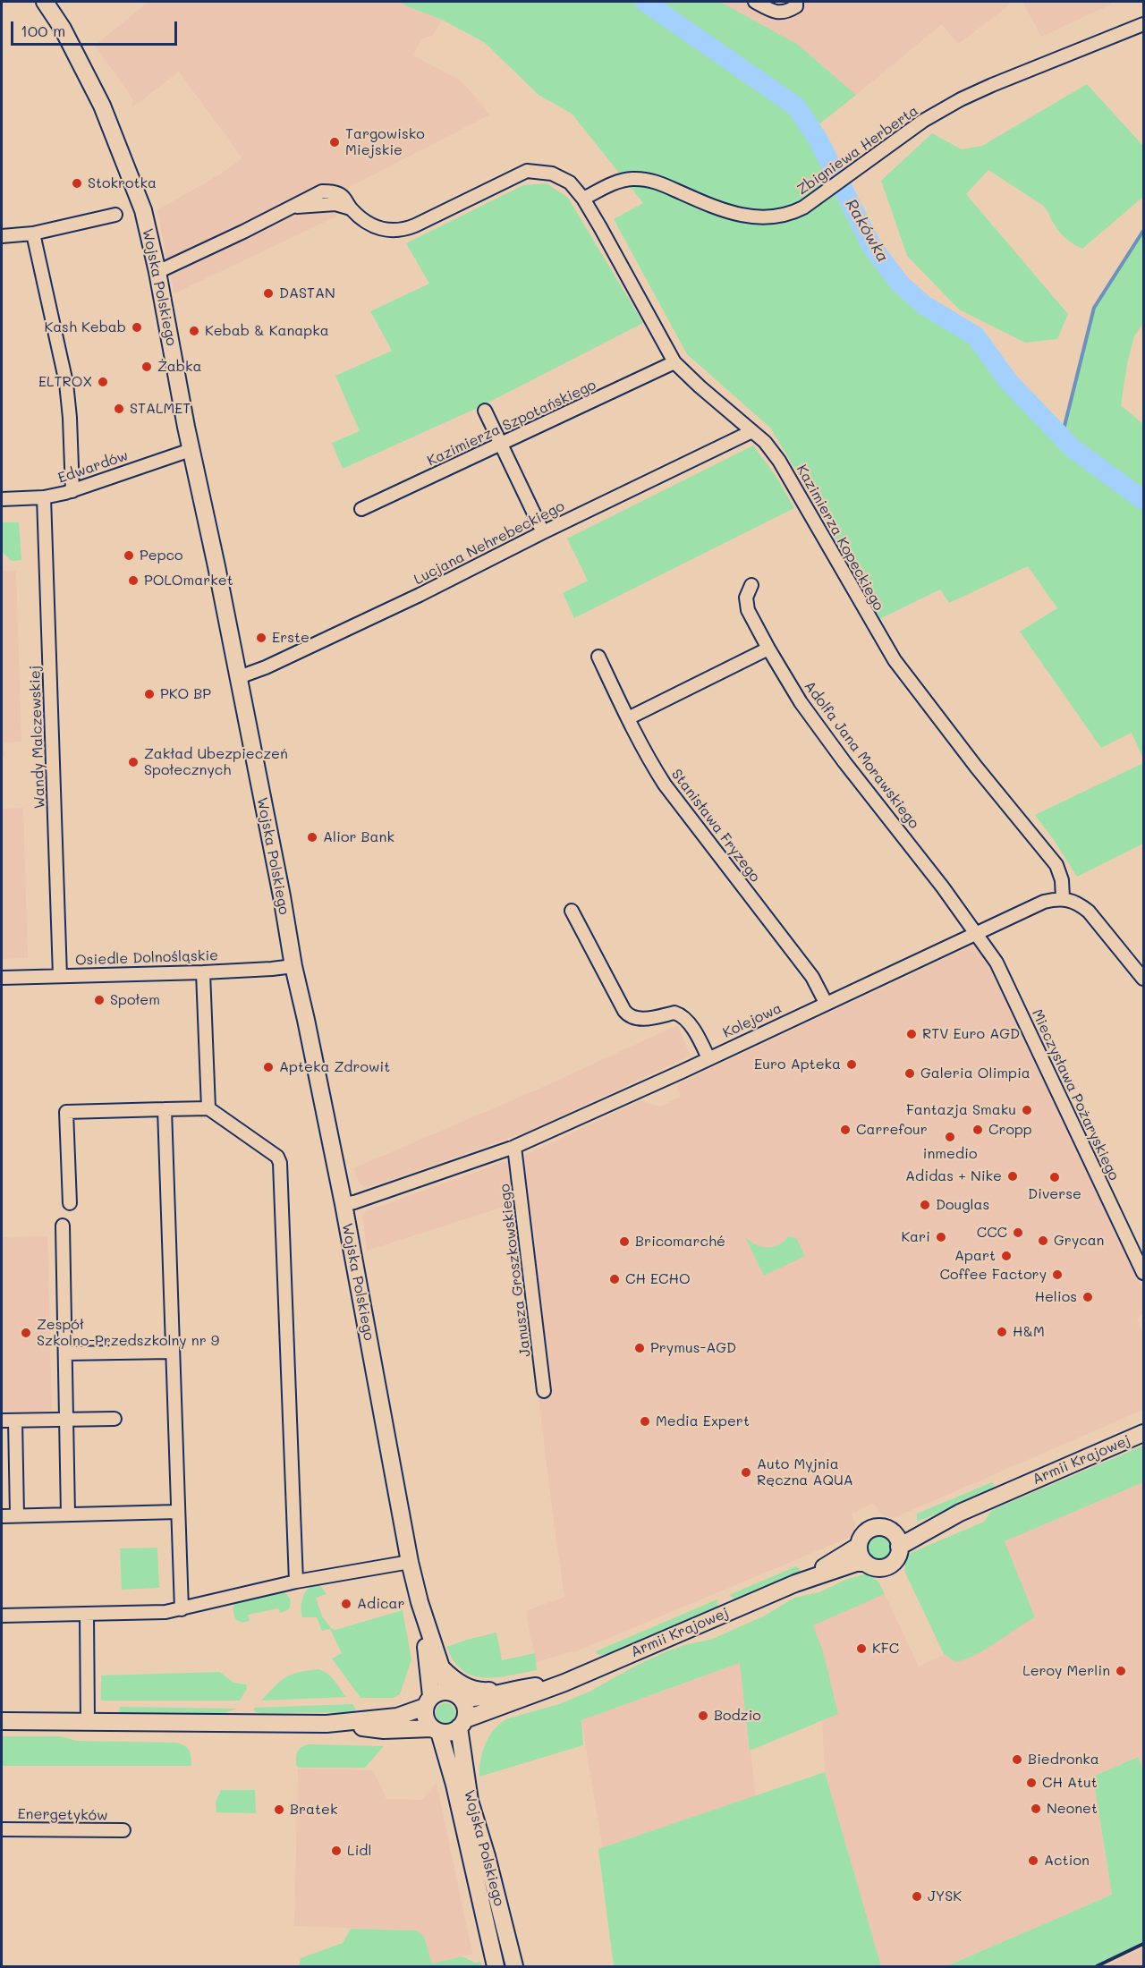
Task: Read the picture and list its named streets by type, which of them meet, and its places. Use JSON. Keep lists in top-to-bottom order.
{
  "streets": {
    "street": [
      "Zbigniewa Herberta",
      "Wojska Polskiego",
      "Kazimierza Szpotańskiego",
      "Edwardów",
      "Kazimierza Kopeckiego",
      "Lucjana Nehrebeckiego",
      "Wandy Malczewskiej",
      "Adolfa Jana Morawskiego",
      "Stanisława Fryzego",
      "Osiedle Dolnośląskie",
      "Kolejowa",
      "Mieczysława Pożaryskiego",
      "Janusza Groszkowskiego",
      "Armii Krajowej",
      "Energetyków"
    ]
  },
  "crossings": [
    ["Zbigniewa Herberta", "Kazimierza Kopeckiego"],
    ["Wojska Polskiego", "Edwardów"],
    ["Wojska Polskiego", "Kazimierza Kopeckiego"],
    ["Wojska Polskiego", "Lucjana Nehrebeckiego"],
    ["Wojska Polskiego", "Osiedle Dolnośląskie"],
    ["Wojska Polskiego", "Kolejowa"],
    ["Wojska Polskiego", "Armii Krajowej"],
    ["Kazimierza Szpotańskiego", "Kazimierza Kopeckiego"],
    ["Edwardów", "Wandy Malczewskiej"],
    ["Kazimierza Kopeckiego", "Lucjana Nehrebeckiego"],
    ["Kazimierza Kopeckiego", "Kolejowa"],
    ["Wandy Malczewskiej", "Osiedle Dolnośląskie"],
    ["Adolfa Jana Morawskiego", "Kolejowa"],
    ["Adolfa Jana Morawskiego", "Mieczysława Pożaryskiego"],
    ["Stanisława Fryzego", "Kolejowa"],
    ["Kolejowa", "Mieczysława Pożaryskiego"],
    ["Kolejowa", "Janusza Groszkowskiego"]
  ],
  "water": ["Rakówka"],
  "places": [
    "Targowisko Miejskie",
    "Stokrotka",
    "DASTAN",
    "Kash Kebab",
    "Kebab & Kanapka",
    "Żabka",
    "ELTROX",
    "STALMET",
    "Pepco",
    "POLOmarket",
    "Erste",
    "PKO BP",
    "Zakład Ubezpieczeń Społecznych",
    "Alior Bank",
    "Społem",
    "RTV Euro AGD",
    "Euro Apteka",
    "Apteka Zdrowit",
    "Galeria Olimpia",
    "Fantazja Smaku",
    "Carrefour",
    "Cropp",
    "inmedio",
    "Adidas + Nike",
    "Diverse",
    "Douglas",
    "CCC",
    "Kari",
    "Grycan",
    "Bricomarché",
    "Apart",
    "Coffee Factory",
    "CH ECHO",
    "Helios",
    "H&M",
    "Zespół Szkolno-Przedszkolny nr 9",
    "Prymus-AGD",
    "Media Expert",
    "Auto Myjnia Ręczna AQUA",
    "Adicar",
    "KFC",
    "Leroy Merlin",
    "Bodzio",
    "Biedronka",
    "CH Atut",
    "Neonet",
    "Bratek",
    "Lidl",
    "Action",
    "JYSK"
  ],
  "scale_bar": "100 m"
}
